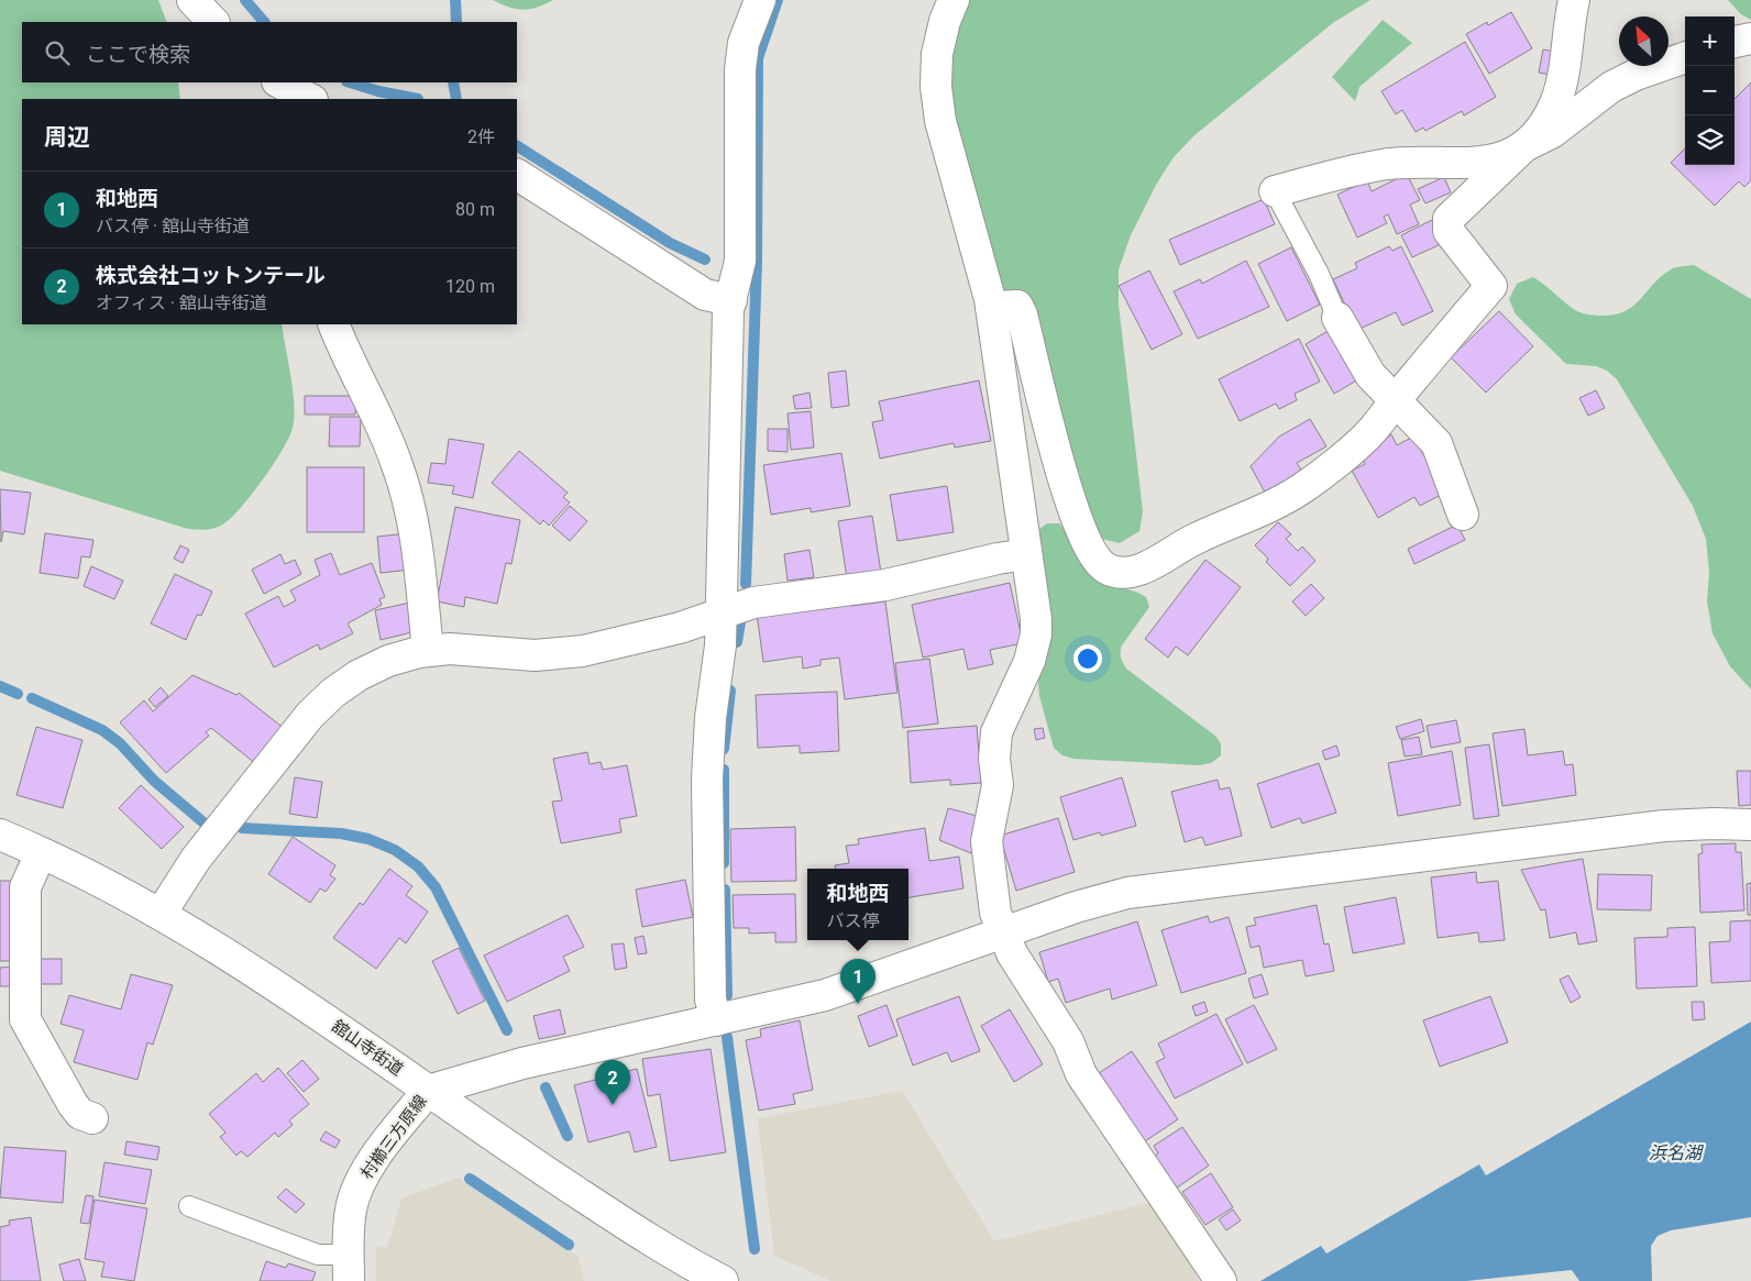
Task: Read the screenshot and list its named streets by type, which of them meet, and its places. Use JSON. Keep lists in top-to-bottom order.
{
  "streets": {
    "street": ["舘山寺街道", "村櫛三方原線"]
  },
  "crossings": [
    ["舘山寺街道", "村櫛三方原線"]
  ],
  "water": ["浜名湖"],
  "north": "top left",
  "page": {
    "map_buttons": ["+", "−"],
    "search": "ここで検索",
    "heading": ["周辺", "2件"],
    "list": [
      {
        "mark": "1",
        "name": "和地西",
        "note": "バス停 · 舘山寺街道",
        "value": "80 m"
      },
      {
        "mark": "2",
        "name": "株式会社コットンテール",
        "note": "オフィス · 舘山寺街道",
        "value": "120 m"
      }
    ],
    "popup": ["和地西", "バス停"],
    "pins": ["1", "2"]
  }
}
